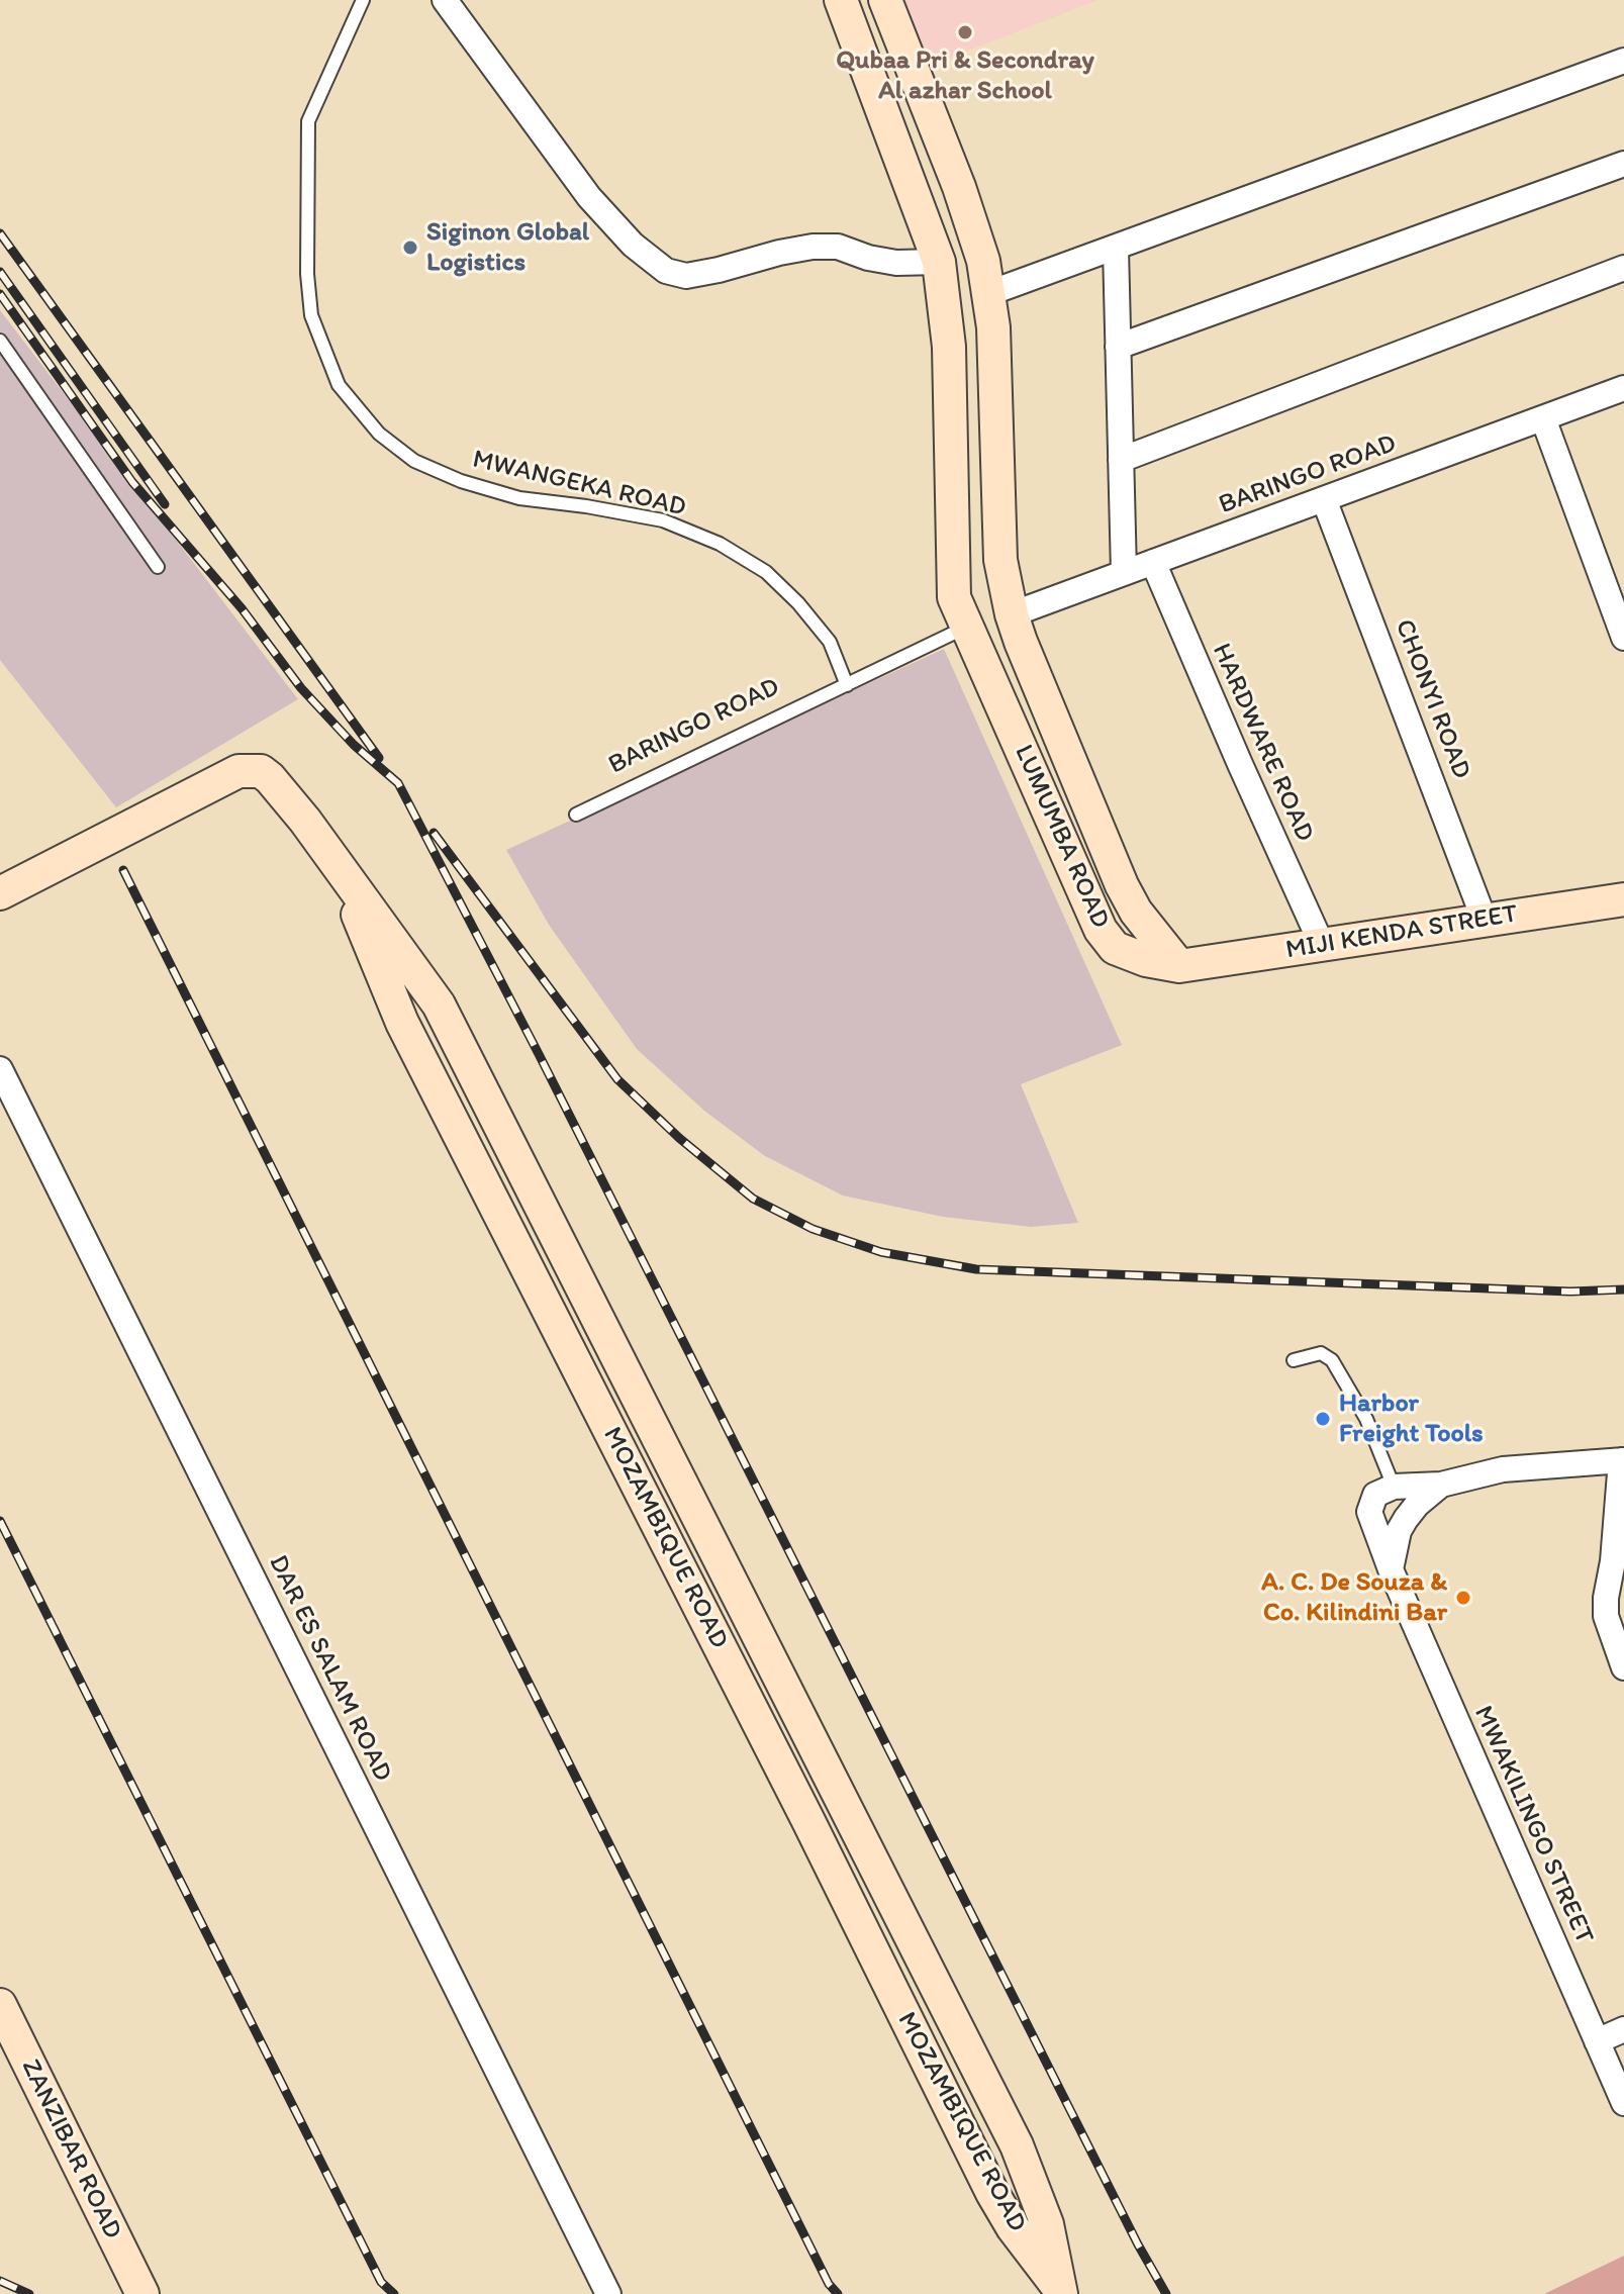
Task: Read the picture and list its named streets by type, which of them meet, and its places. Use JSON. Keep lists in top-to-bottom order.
{
  "streets": {
    "main road": [
      "LUMUMBA ROAD",
      "MIJI KENDA STREET",
      "MOZAMBIQUE ROAD",
      "ZANZIBAR ROAD"
    ],
    "street": [
      "BARINGO ROAD",
      "CHONYI ROAD",
      "HARDWARE ROAD",
      "DAR ES SALAM ROAD",
      "MWAKILINGO STREET"
    ],
    "lane": ["MWANGEKA ROAD"]
  },
  "crossings": [
    ["BARINGO ROAD", "MWANGEKA ROAD"],
    ["BARINGO ROAD", "CHONYI ROAD"],
    ["BARINGO ROAD", "HARDWARE ROAD"],
    ["BARINGO ROAD", "LUMUMBA ROAD"],
    ["CHONYI ROAD", "MIJI KENDA STREET"],
    ["HARDWARE ROAD", "MIJI KENDA STREET"],
    ["LUMUMBA ROAD", "MIJI KENDA STREET"]
  ],
  "places": [
    "Qubaa Pri & Secondray Al azhar School",
    "Siginon Global Logistics",
    "Harbor Freight Tools",
    "A. C. De Souza & Co. Kilindini Bar"
  ]
}
